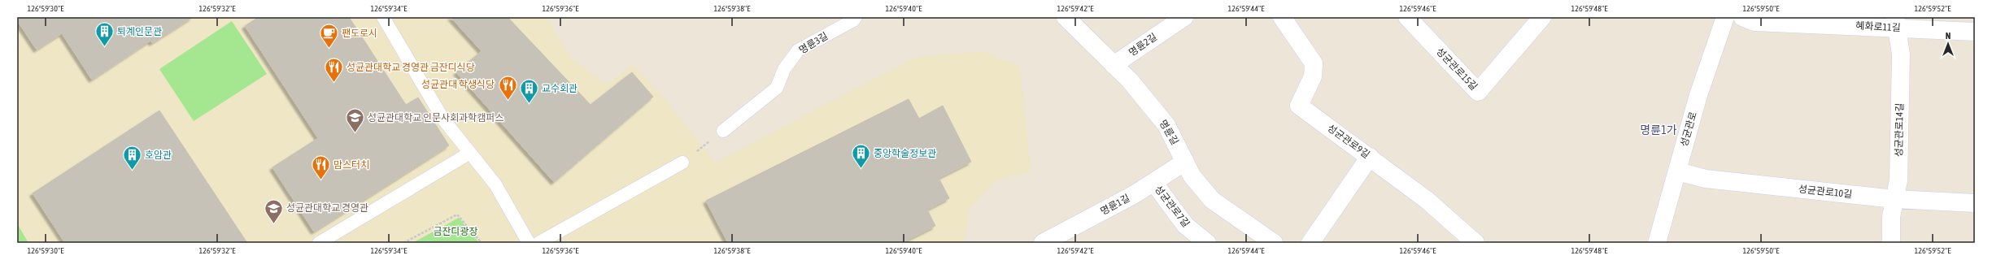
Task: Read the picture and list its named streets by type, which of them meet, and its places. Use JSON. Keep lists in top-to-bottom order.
{
  "streets": {
    "street": [
      "혜화로11길",
      "명륜2길",
      "성균관로15길",
      "성균관로",
      "성균관로14길",
      "명륜길",
      "성균관로9길",
      "성균관로10길",
      "명륜1길",
      "성균관로7길"
    ],
    "lane": ["명륜3길"]
  },
  "crossings": [
    ["혜화로11길", "성균관로14길"],
    ["명륜2길", "명륜길"],
    ["성균관로", "성균관로10길"],
    ["성균관로14길", "성균관로10길"],
    ["명륜길", "명륜1길"],
    ["명륜1길", "성균관로7길"]
  ],
  "districts": ["명륜1가"],
  "parks": ["금잔디광장"],
  "places": {
    "building": [
      "퇴계인문관",
      "교수회관",
      "중앙학술정보관",
      "호암관"
    ],
    "cafe": ["팬도로시"],
    "restaurant": ["성균관대학교 경영관 금잔디식당", "성균관대 학생식당", "맘스터치"],
    "school or university": ["성균관대학교 인문사회과학캠퍼스", "성균관대학교 경영관"]
  },
  "north": "top",
  "coordinates": [
    "126°59'30\"E",
    "126°59'32\"E",
    "126°59'34\"E",
    "126°59'36\"E",
    "126°59'38\"E",
    "126°59'40\"E",
    "126°59'42\"E",
    "126°59'44\"E",
    "126°59'46\"E",
    "126°59'48\"E",
    "126°59'50\"E",
    "126°59'52\"E"
  ]
}
